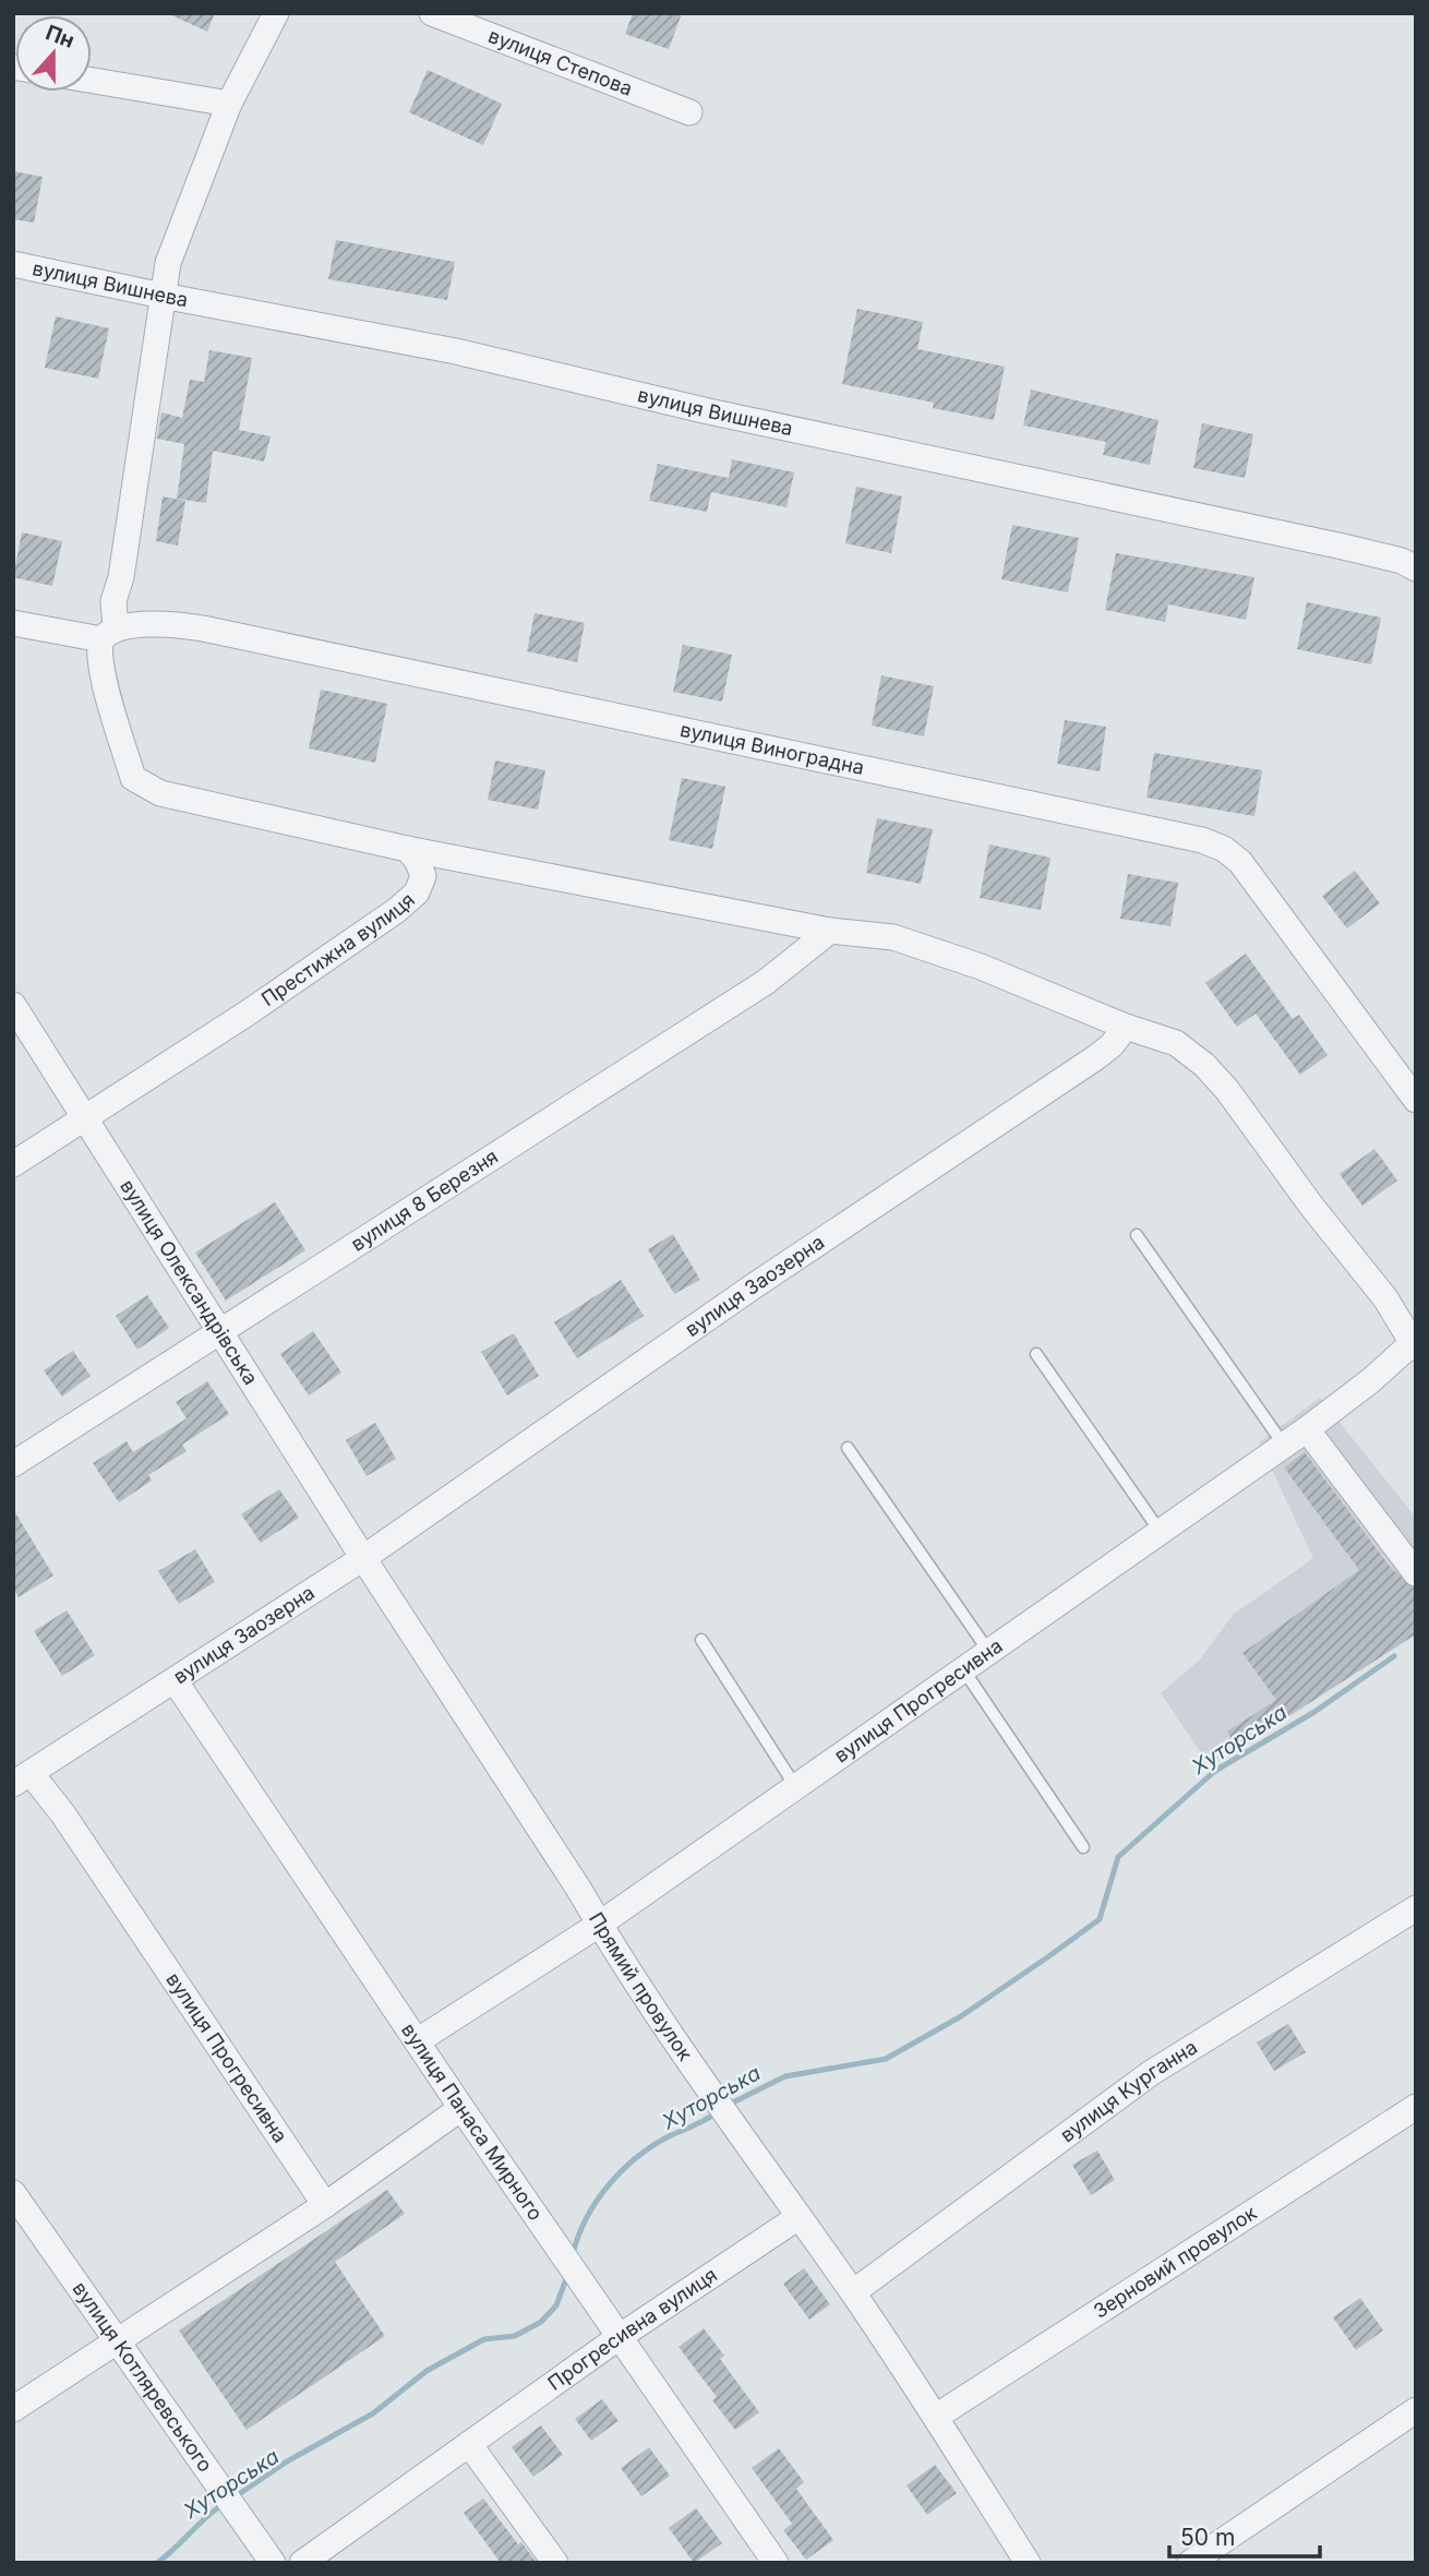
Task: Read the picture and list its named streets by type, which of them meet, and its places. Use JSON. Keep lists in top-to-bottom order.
{
  "streets": {
    "street": [
      "вулиця Степова",
      "вулиця Вишнева",
      "вулиця Виноградна",
      "Престижна вулиця",
      "вулиця 8 Березня",
      "вулиця Олександрівська",
      "вулиця Заозерна",
      "вулиця Прогресивна",
      "Прямий провулок",
      "вулиця Курганна",
      "вулиця Панаса Мирного",
      "Зерновий провулок",
      "Прогресивна вулиця",
      "вулиця Котляревського"
    ]
  },
  "crossings": [
    ["Престижна вулиця", "вулиця Олександрівська"],
    ["вулиця 8 Березня", "вулиця Олександрівська"],
    ["вулиця Олександрівська", "вулиця Заозерна"],
    ["вулиця Олександрівська", "Прямий провулок"],
    ["вулиця Заозерна", "вулиця Прогресивна"],
    ["вулиця Заозерна", "Прямий провулок"],
    ["вулиця Заозерна", "вулиця Панаса Мирного"],
    ["вулиця Прогресивна", "Прямий провулок"],
    ["вулиця Прогресивна", "вулиця Панаса Мирного"],
    ["Прямий провулок", "вулиця Курганна"],
    ["Прямий провулок", "Зерновий провулок"],
    ["Прямий провулок", "Прогресивна вулиця"],
    ["вулиця Панаса Мирного", "Прогресивна вулиця"]
  ],
  "water": ["Хуторська"],
  "scale_bar": "50 m",
  "north": "top"
}
